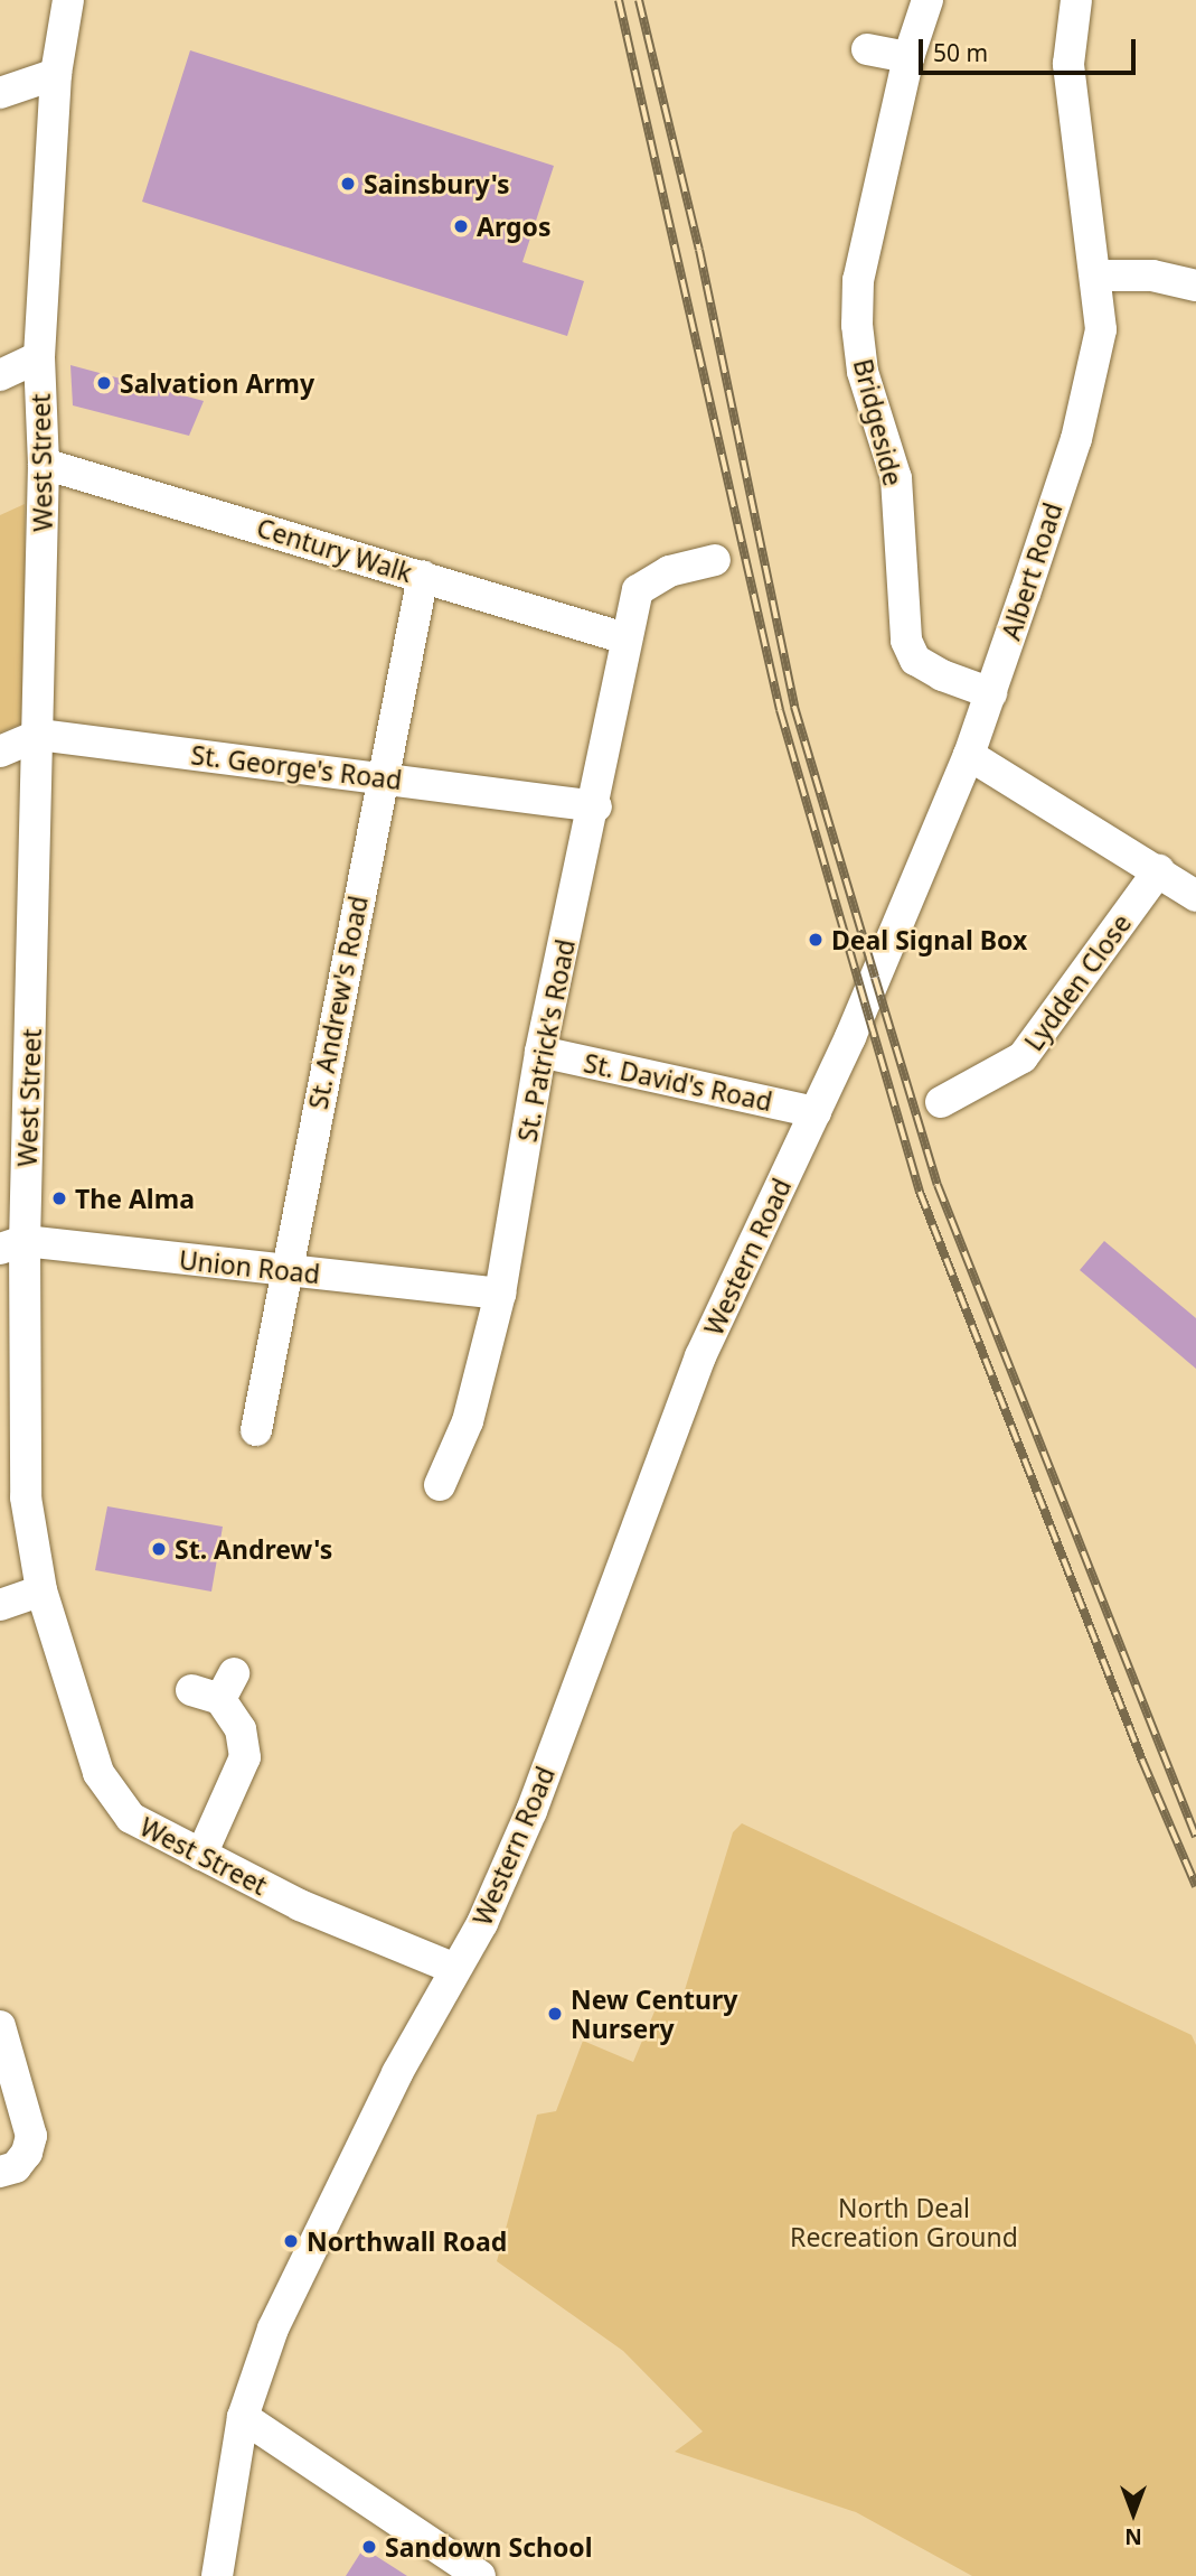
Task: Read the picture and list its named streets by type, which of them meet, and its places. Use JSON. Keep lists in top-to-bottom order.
{
  "streets": {
    "street": [
      "Bridgeside",
      "West Street",
      "Century Walk",
      "Albert Road",
      "St. George's Road",
      "Lydden Close",
      "St. Andrew's Road",
      "St. Patrick's Road",
      "St. David's Road",
      "Western Road",
      "Union Road"
    ]
  },
  "crossings": [
    ["Bridgeside", "Albert Road"],
    ["West Street", "Century Walk"],
    ["West Street", "St. George's Road"],
    ["West Street", "Western Road"],
    ["West Street", "Union Road"],
    ["Century Walk", "St. Andrew's Road"],
    ["Century Walk", "St. Patrick's Road"],
    ["Albert Road", "St. David's Road"],
    ["Albert Road", "Western Road"],
    ["St. George's Road", "St. Andrew's Road"],
    ["St. George's Road", "St. Patrick's Road"],
    ["St. Andrew's Road", "Union Road"],
    ["St. Patrick's Road", "St. David's Road"],
    ["St. Patrick's Road", "Union Road"],
    ["St. David's Road", "Western Road"]
  ],
  "parks": ["North Deal Recreation Ground"],
  "places": [
    "Sainsbury's",
    "Argos",
    "Salvation Army",
    "Deal Signal Box",
    "The Alma",
    "St. Andrew's",
    "New Century Nursery",
    "Northwall Road",
    "Sandown School"
  ],
  "scale_bar": "50 m",
  "north": "bottom"
}
